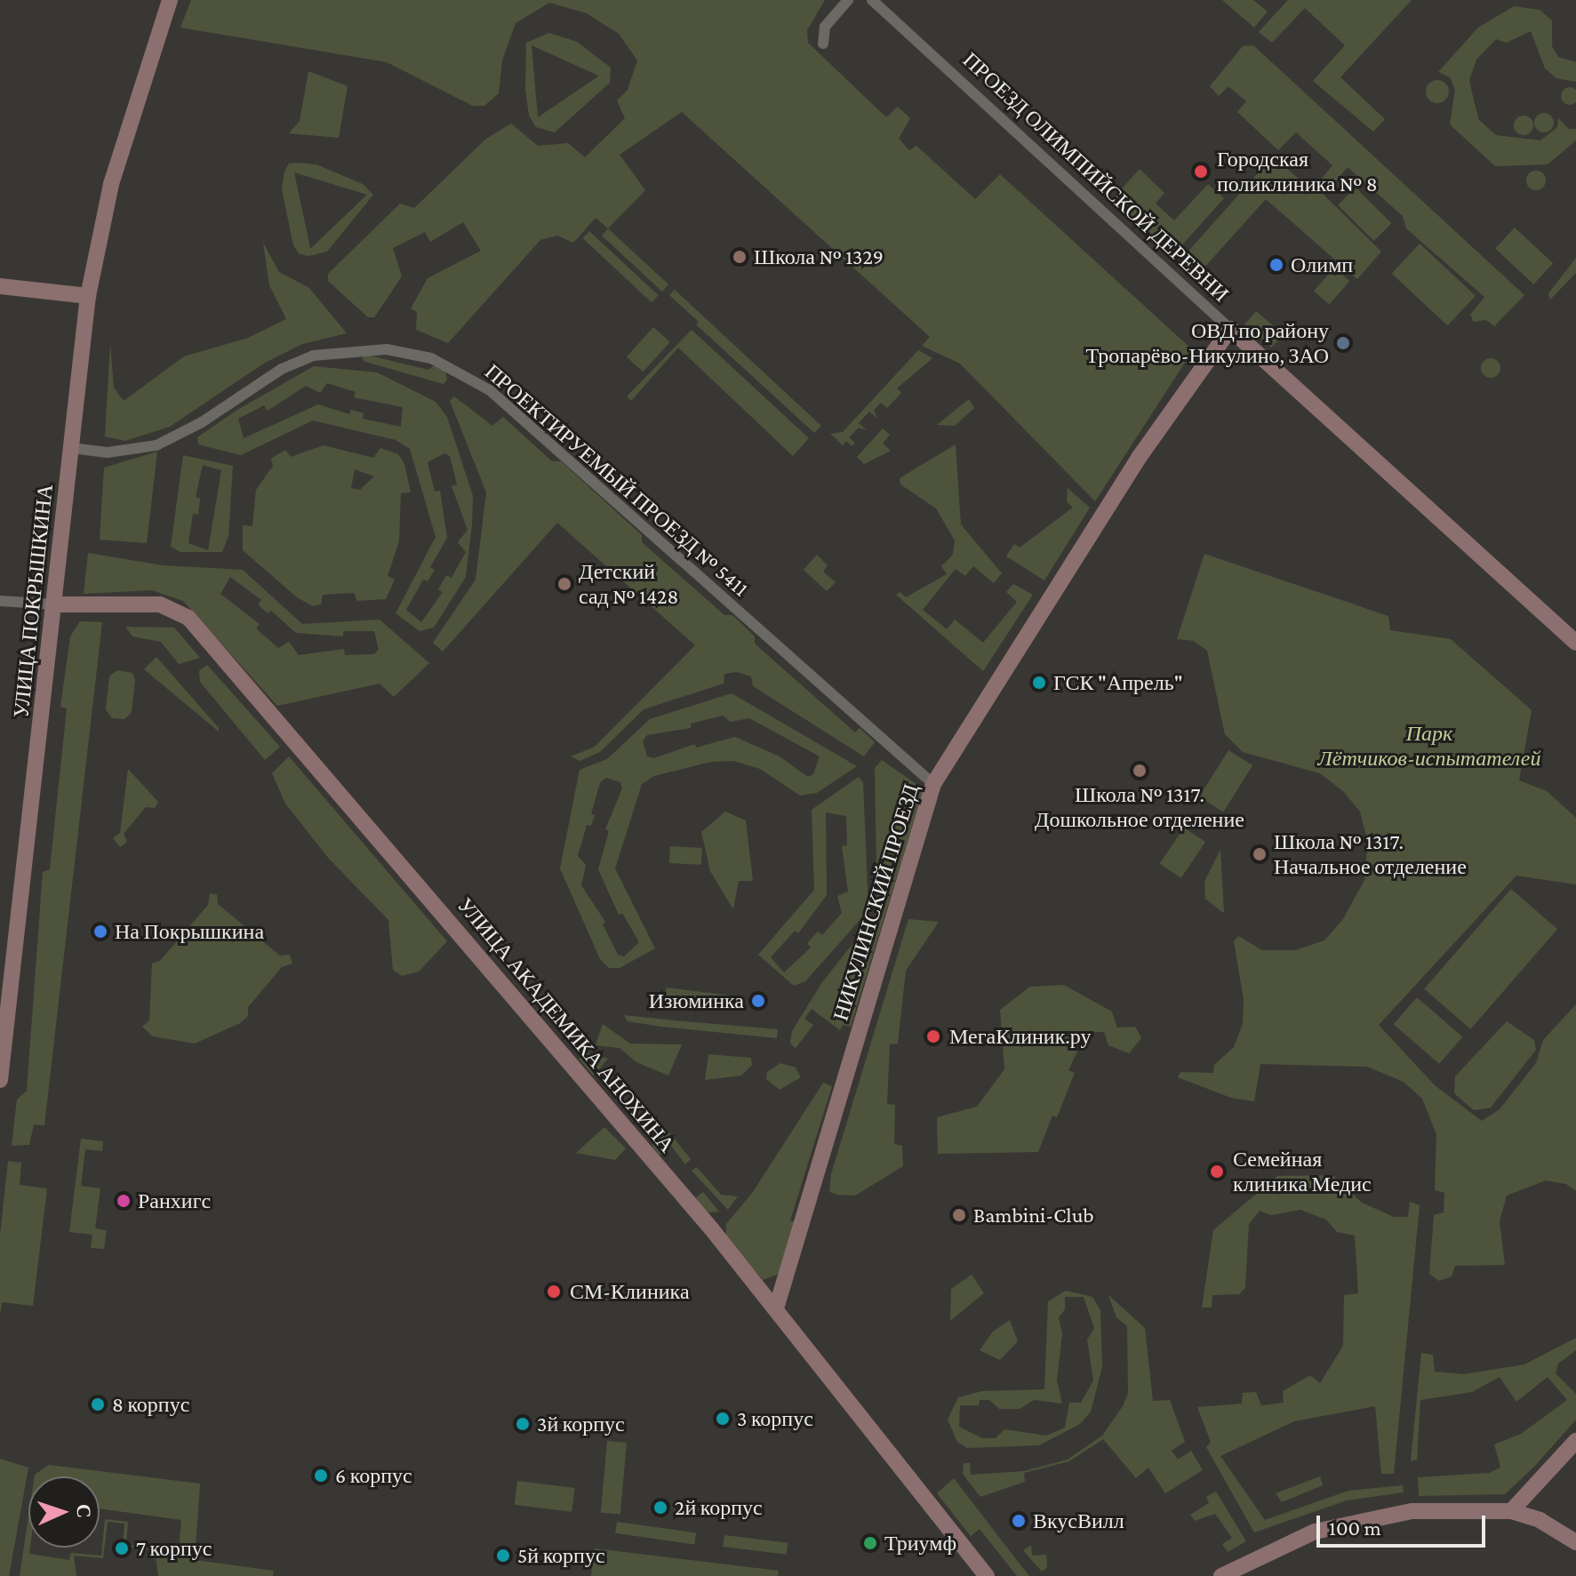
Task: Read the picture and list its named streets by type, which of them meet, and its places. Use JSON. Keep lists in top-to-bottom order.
{
  "streets": {
    "street": [
      "ПРОЕЗД ОЛИМПИЙСКОЙ ДЕРЕВНИ",
      "ПРОЕКТИРУЕМЫЙ ПРОЕЗД № 5411",
      "УЛИЦА ПОКРЫШКИНА",
      "НИКУЛИНСКИЙ ПРОЕЗД",
      "УЛИЦА АКАДЕМИКА АНОХИНА"
    ]
  },
  "crossings": [
    ["ПРОЕЗД ОЛИМПИЙСКОЙ ДЕРЕВНИ", "НИКУЛИНСКИЙ ПРОЕЗД"],
    ["ПРОЕКТИРУЕМЫЙ ПРОЕЗД № 5411", "УЛИЦА ПОКРЫШКИНА"],
    ["ПРОЕКТИРУЕМЫЙ ПРОЕЗД № 5411", "НИКУЛИНСКИЙ ПРОЕЗД"],
    ["УЛИЦА ПОКРЫШКИНА", "УЛИЦА АКАДЕМИКА АНОХИНА"],
    ["НИКУЛИНСКИЙ ПРОЕЗД", "УЛИЦА АКАДЕМИКА АНОХИНА"]
  ],
  "parks": ["Парк Лётчиков-испытателей"],
  "places": [
    "Городская поликлиника № 8",
    "Школа № 1329",
    "Олимп",
    "ОВД по району Тропарёво-Никулино, ЗАО",
    "Детский сад № 1428",
    "ГСК \"Апрель\"",
    "Школа № 1317. Дошкольное отделение",
    "Школа № 1317. Начальное отделение",
    "На Покрышкина",
    "Изюминка",
    "МегаКлиник.ру",
    "Семейная клиника Медис",
    "Ранхигс",
    "Bambini-Club",
    "СМ-Клиника",
    "8 корпус",
    "3 корпус",
    "3й корпус",
    "6 корпус",
    "2й корпус",
    "ВкусВилл",
    "Триумф",
    "7 корпус",
    "5й корпус"
  ],
  "scale_bar": "100 m",
  "north": "right"
}
